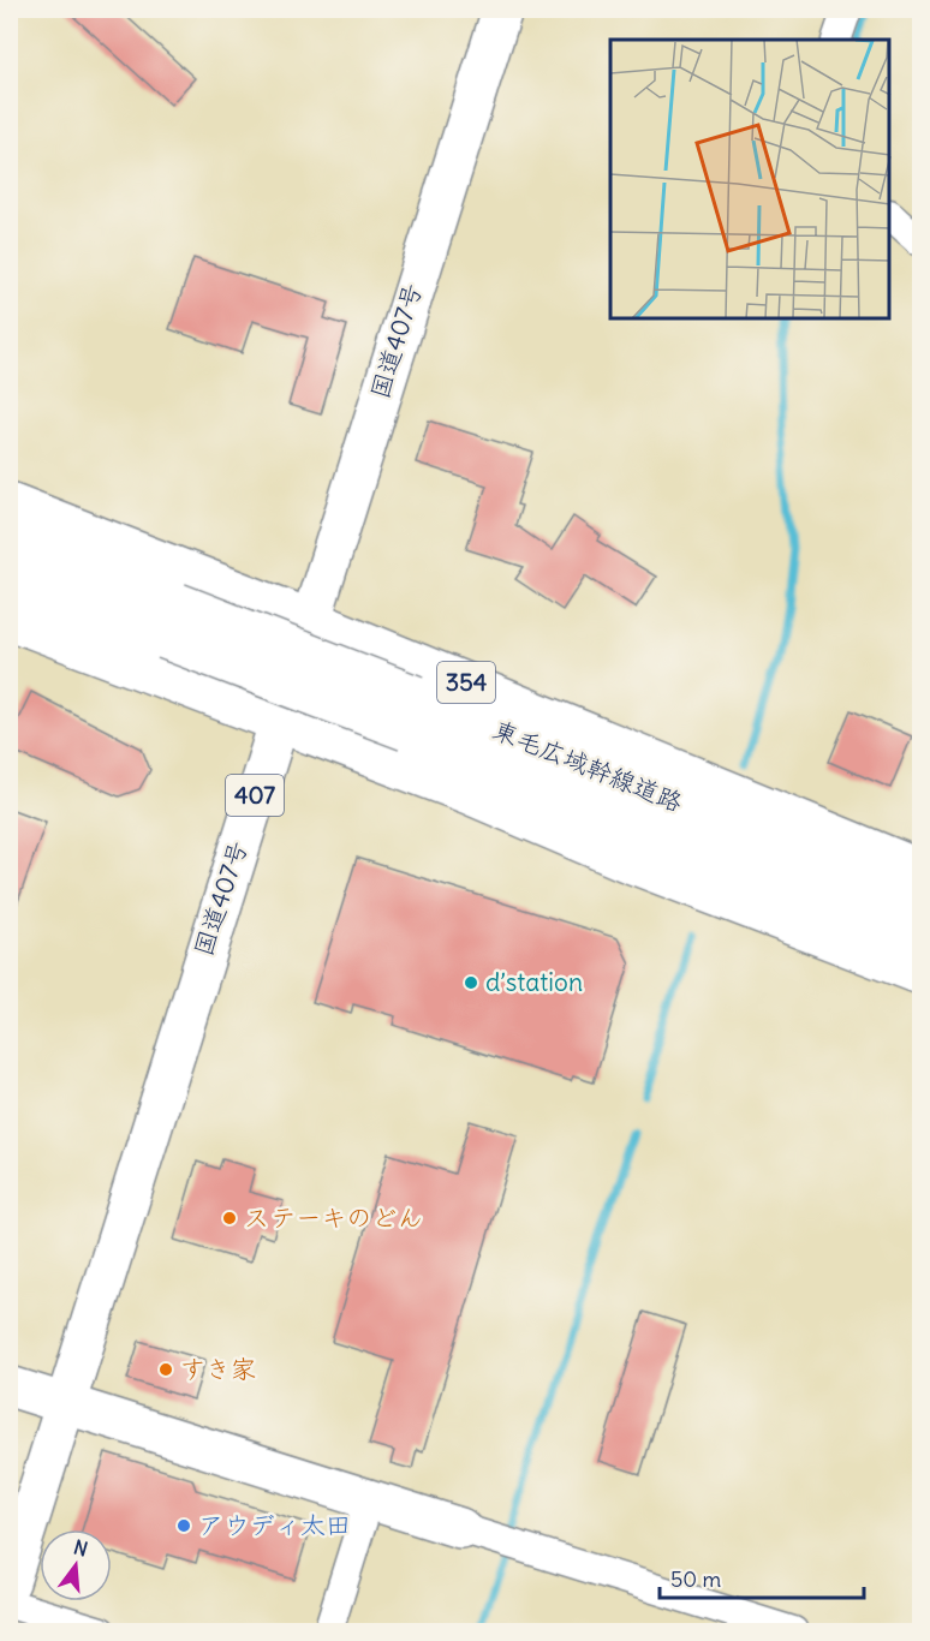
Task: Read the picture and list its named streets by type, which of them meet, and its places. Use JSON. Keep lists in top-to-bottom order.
{
  "streets": {
    "main road": [
      "国道407号",
      "354",
      "東毛広域幹線道路",
      "407"
    ]
  },
  "crossings": [
    ["国道407号", "354"]
  ],
  "places": [
    "d’station",
    "ステーキのどん",
    "すき家",
    "アウディ太田"
  ],
  "scale_bar": "50 m",
  "north": "top"
}
